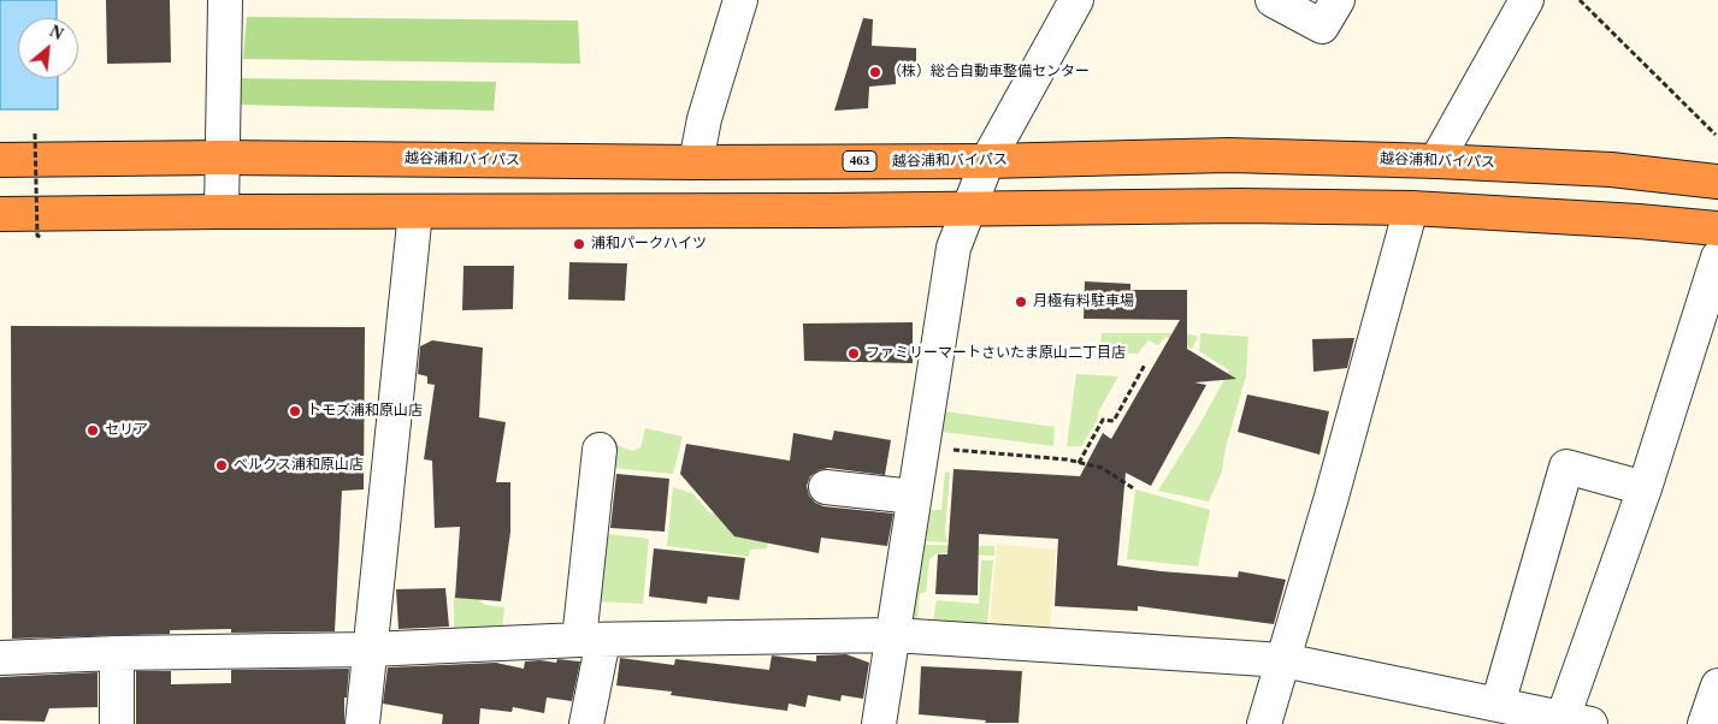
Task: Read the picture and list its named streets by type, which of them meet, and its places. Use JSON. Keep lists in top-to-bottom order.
{
  "streets": {
    "highway": ["越谷浦和バイパス", "463"]
  },
  "places": [
    "（株）総合自動車整備センター",
    "浦和パークハイツ",
    "月極有料駐車場",
    "ファミリーマートさいたま原山二丁目店",
    "トモズ浦和原山店",
    "セリア",
    "ベルクス浦和原山店"
  ],
  "north": "top right"
}
